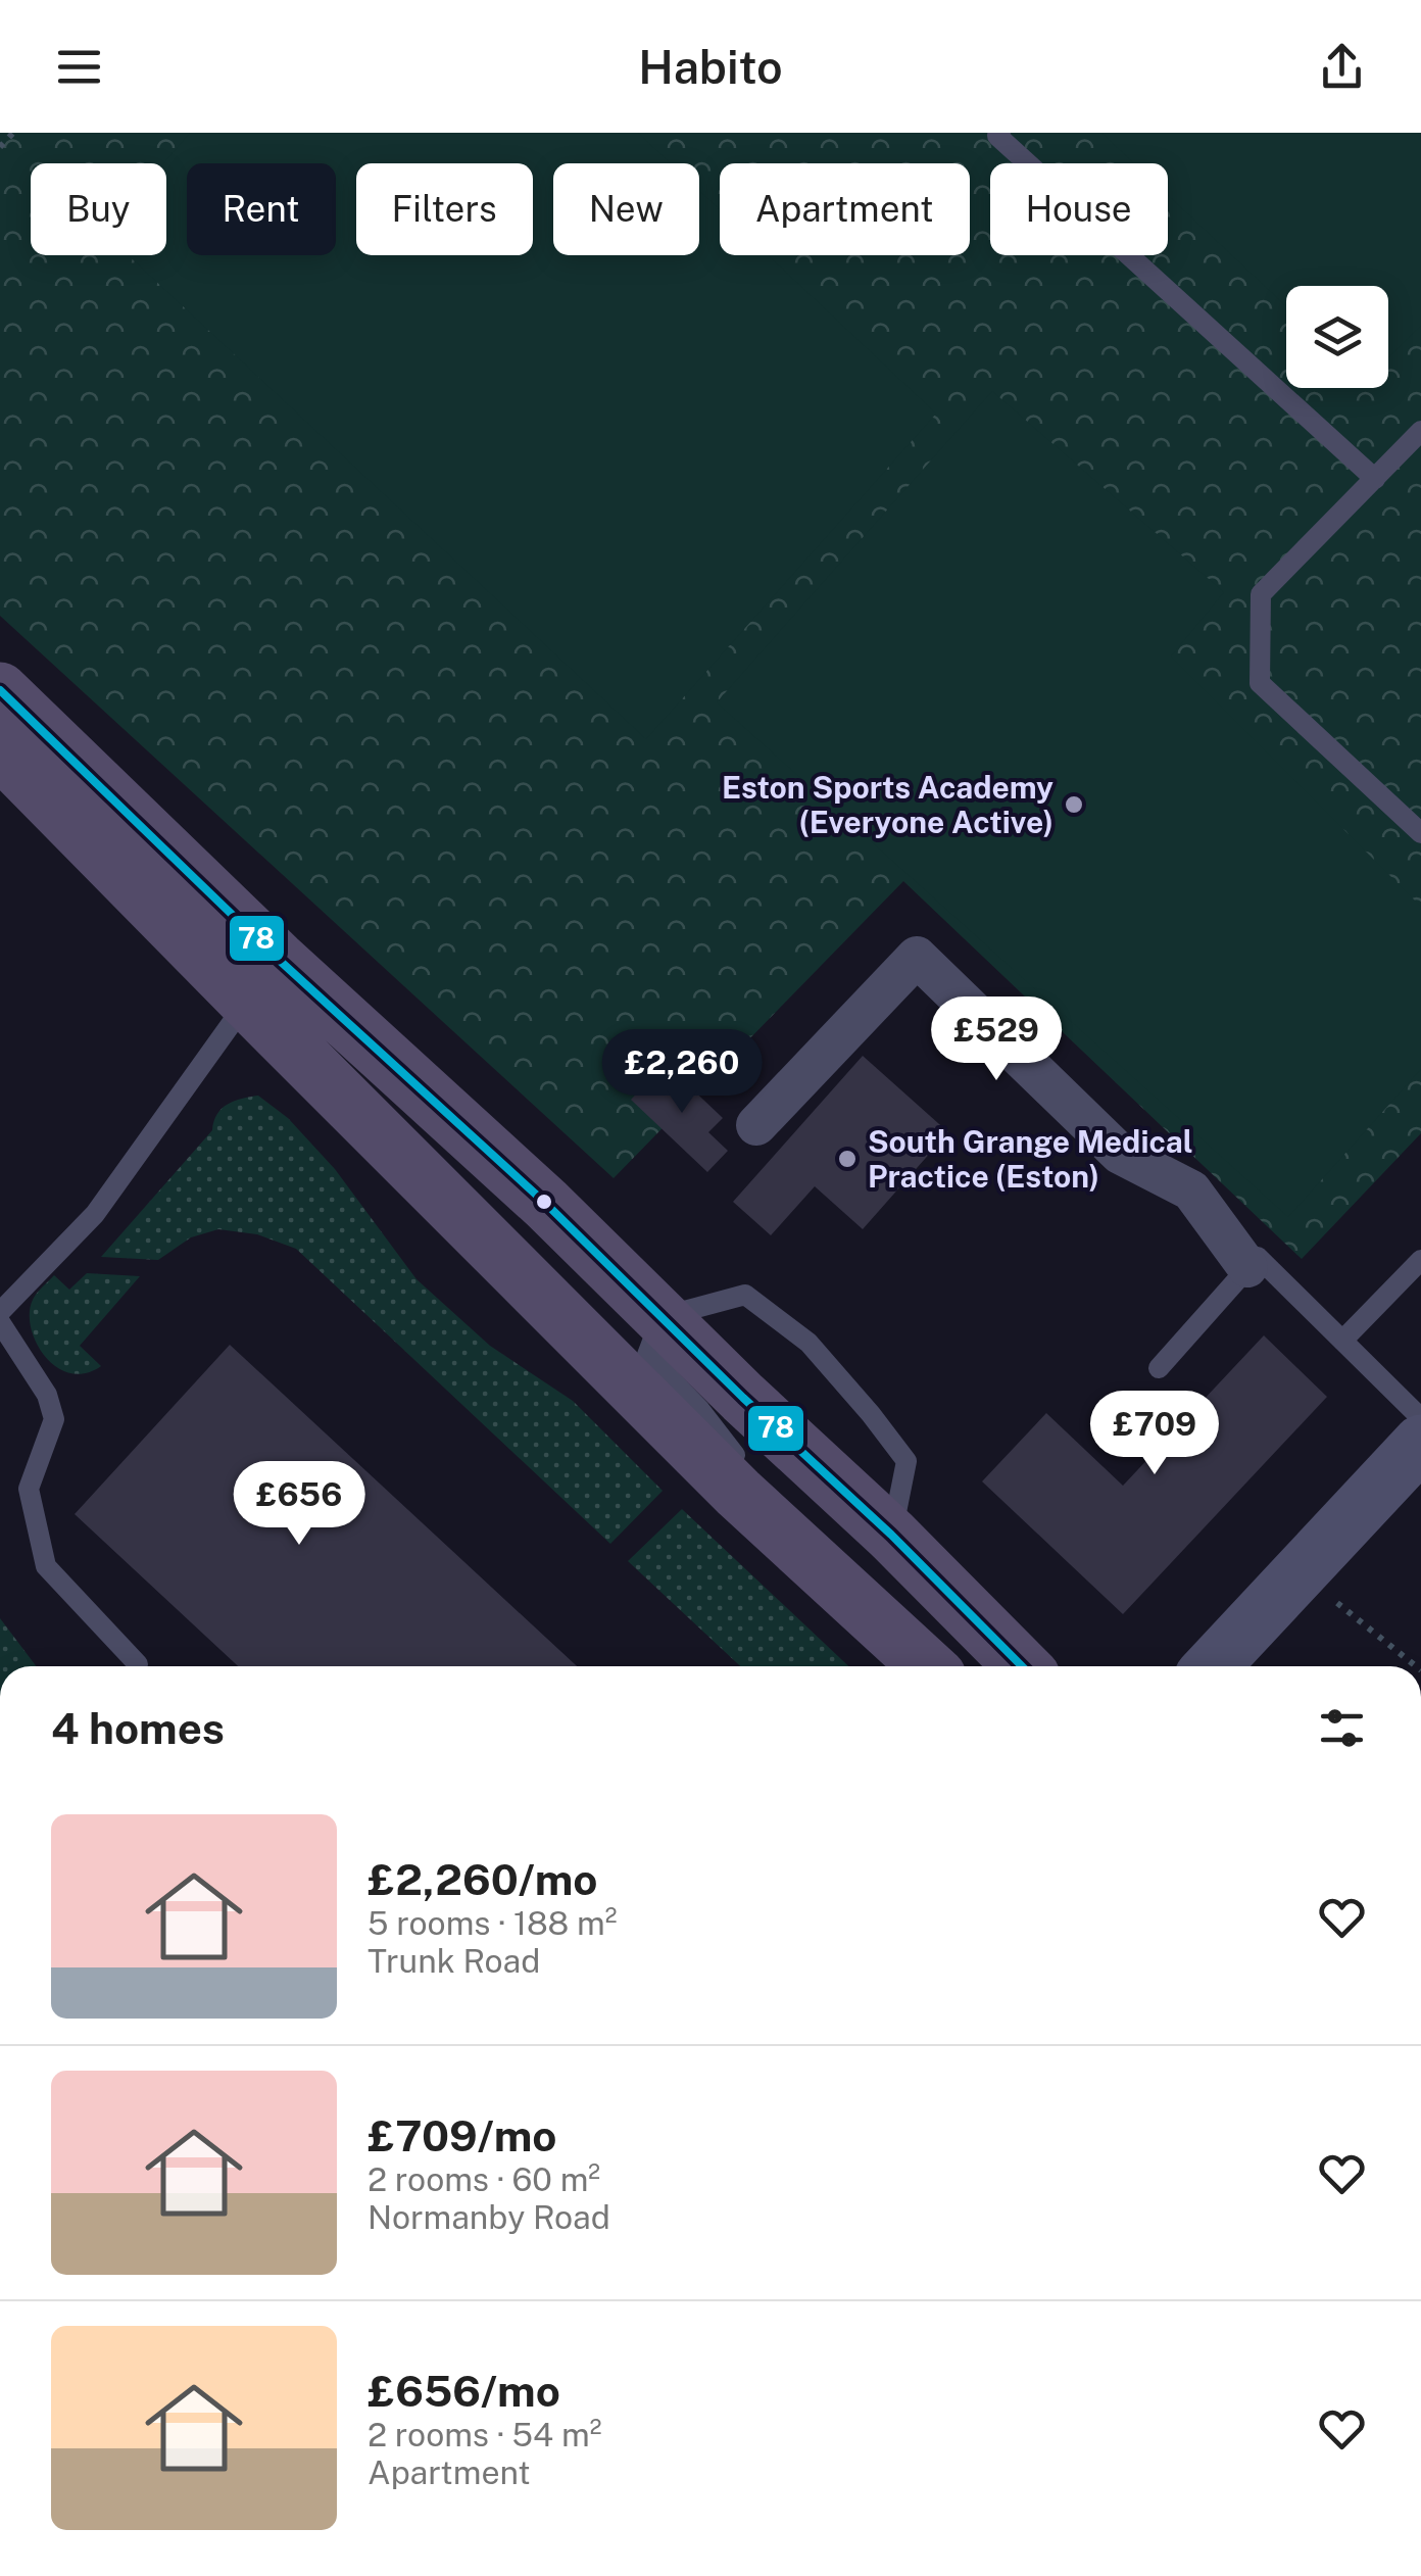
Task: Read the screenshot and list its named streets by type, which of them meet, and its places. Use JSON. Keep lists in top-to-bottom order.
{
  "places": ["Eston Sports Academy (Everyone Active)", "South Grange Medical Practice (Eston)"],
  "lines": ["transit line 78"],
  "page": {
    "header": "Habito",
    "chip": [
      "Buy",
      "Rent",
      "Filters",
      "New",
      "Apartment",
      "House"
    ],
    "price": [
      "£529",
      "£2,260",
      "£709",
      "£656"
    ],
    "heading": "4 homes",
    "list": [
      {
        "name": "£2,260/mo",
        "note": "5 rooms · 188 m² · Trunk Road"
      },
      {
        "name": "£709/mo",
        "note": "2 rooms · 60 m² · Normanby Road"
      },
      {
        "name": "£656/mo",
        "note": "2 rooms · 54 m² · Apartment"
      }
    ]
  }
}
